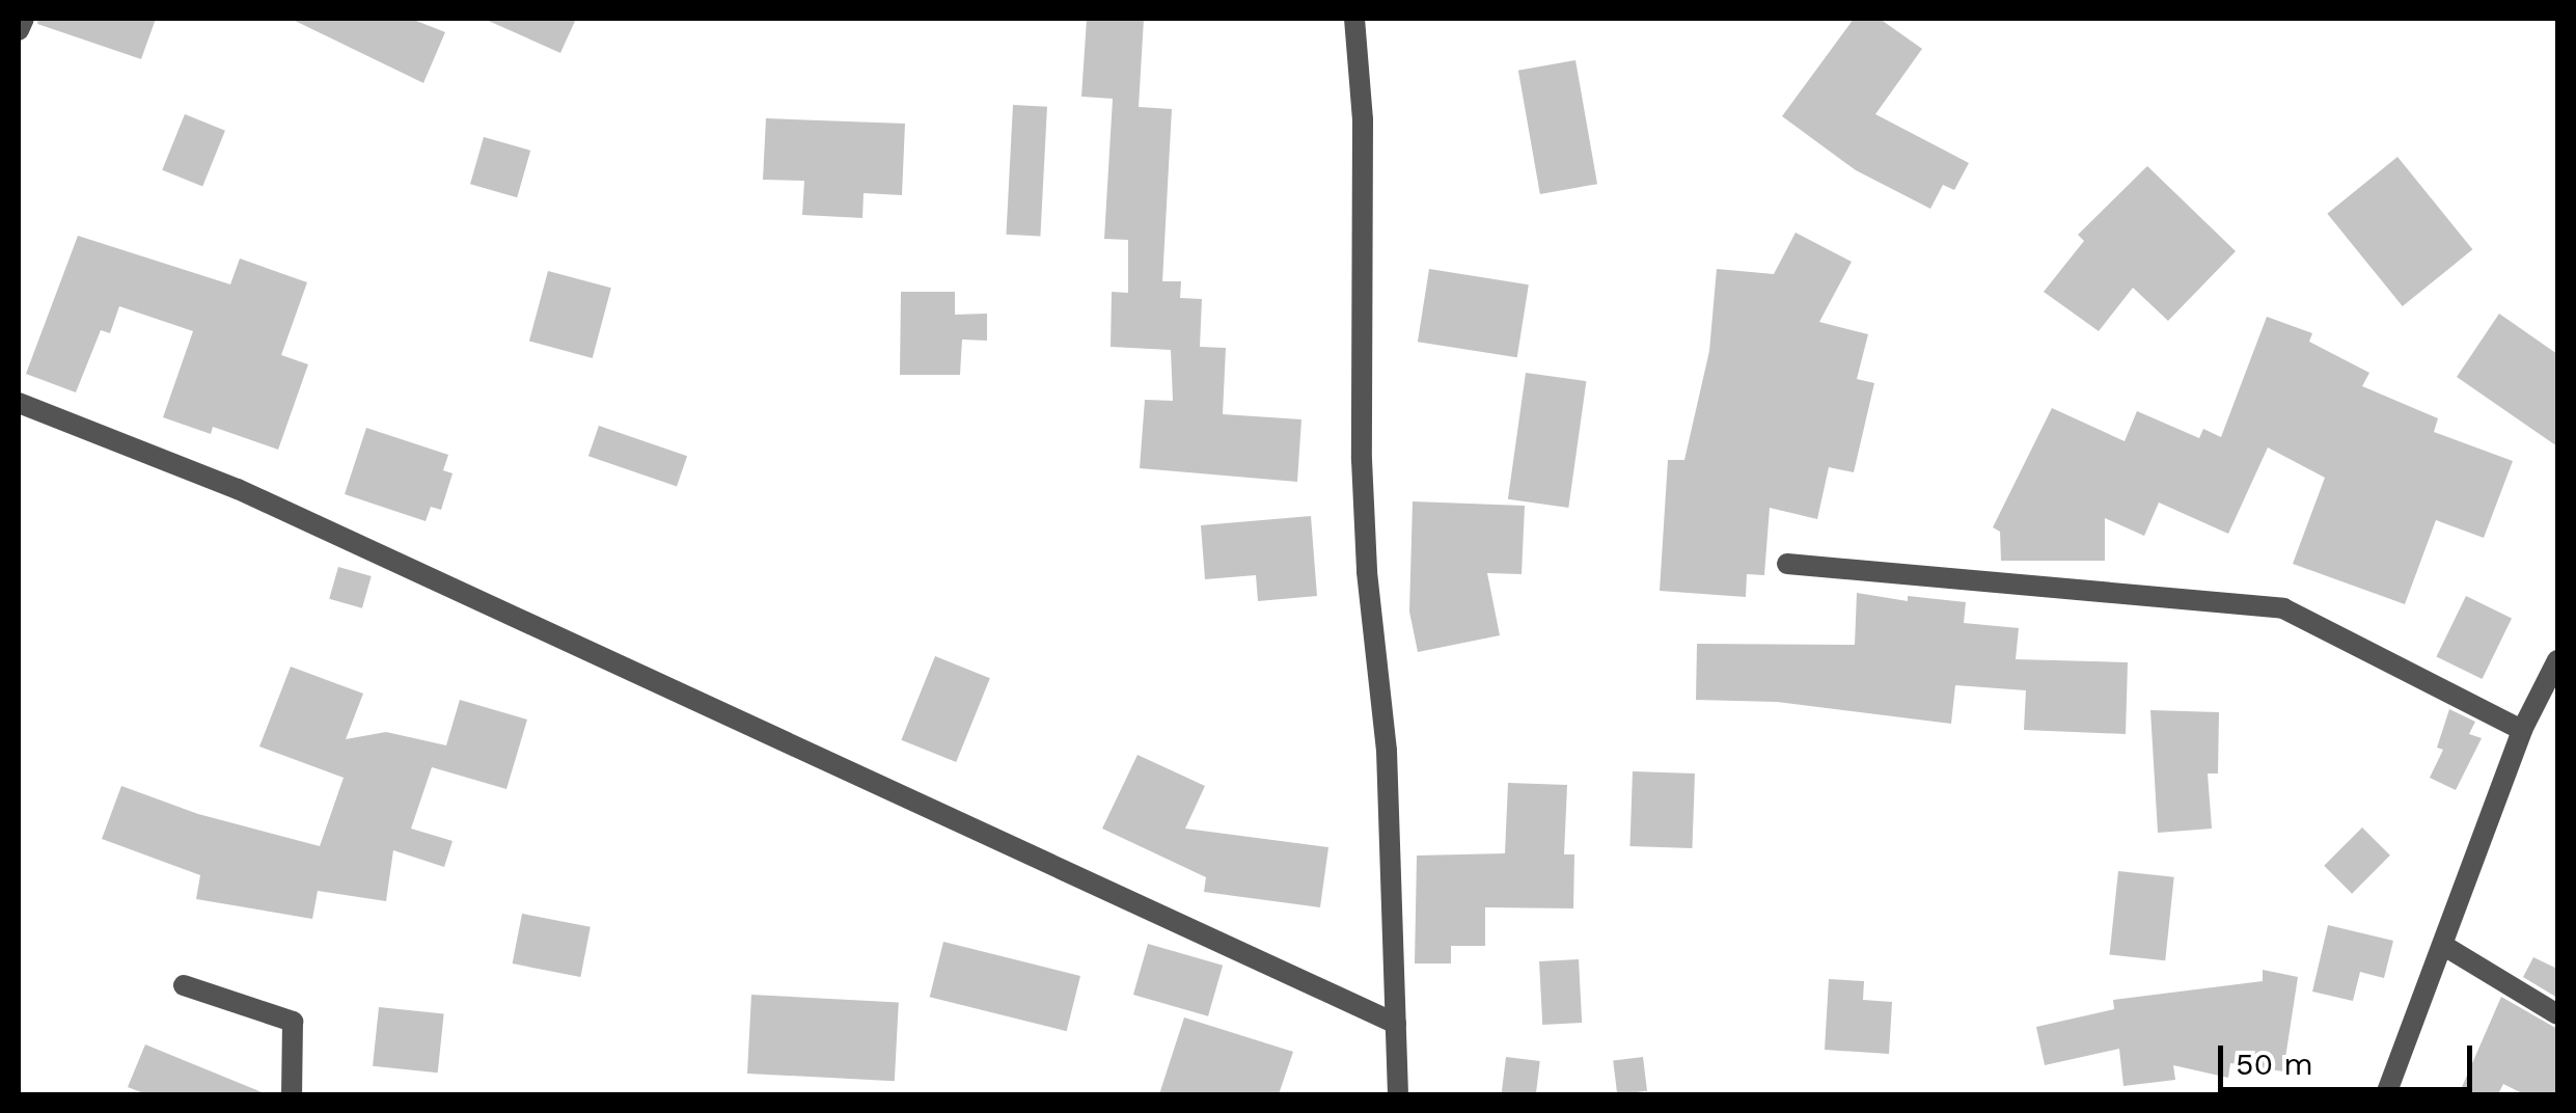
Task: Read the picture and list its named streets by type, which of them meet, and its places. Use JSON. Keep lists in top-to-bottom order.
{
  "scale_bar": "50 m"
}
